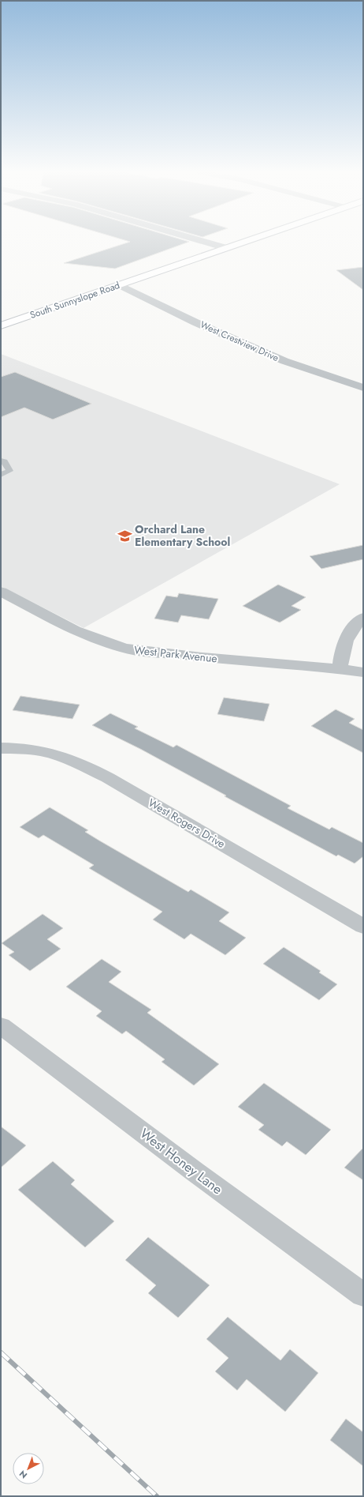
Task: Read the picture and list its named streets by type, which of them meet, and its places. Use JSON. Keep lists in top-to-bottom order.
{
  "streets": {
    "street": [
      "South Sunnyslope Road",
      "West Crestview Drive",
      "West Park Avenue",
      "West Rogers Drive",
      "West Honey Lane"
    ]
  },
  "crossings": [
    ["South Sunnyslope Road", "West Crestview Drive"]
  ],
  "places": {
    "school or university": ["Orchard Lane Elementary School"]
  },
  "north": "bottom left"
}
